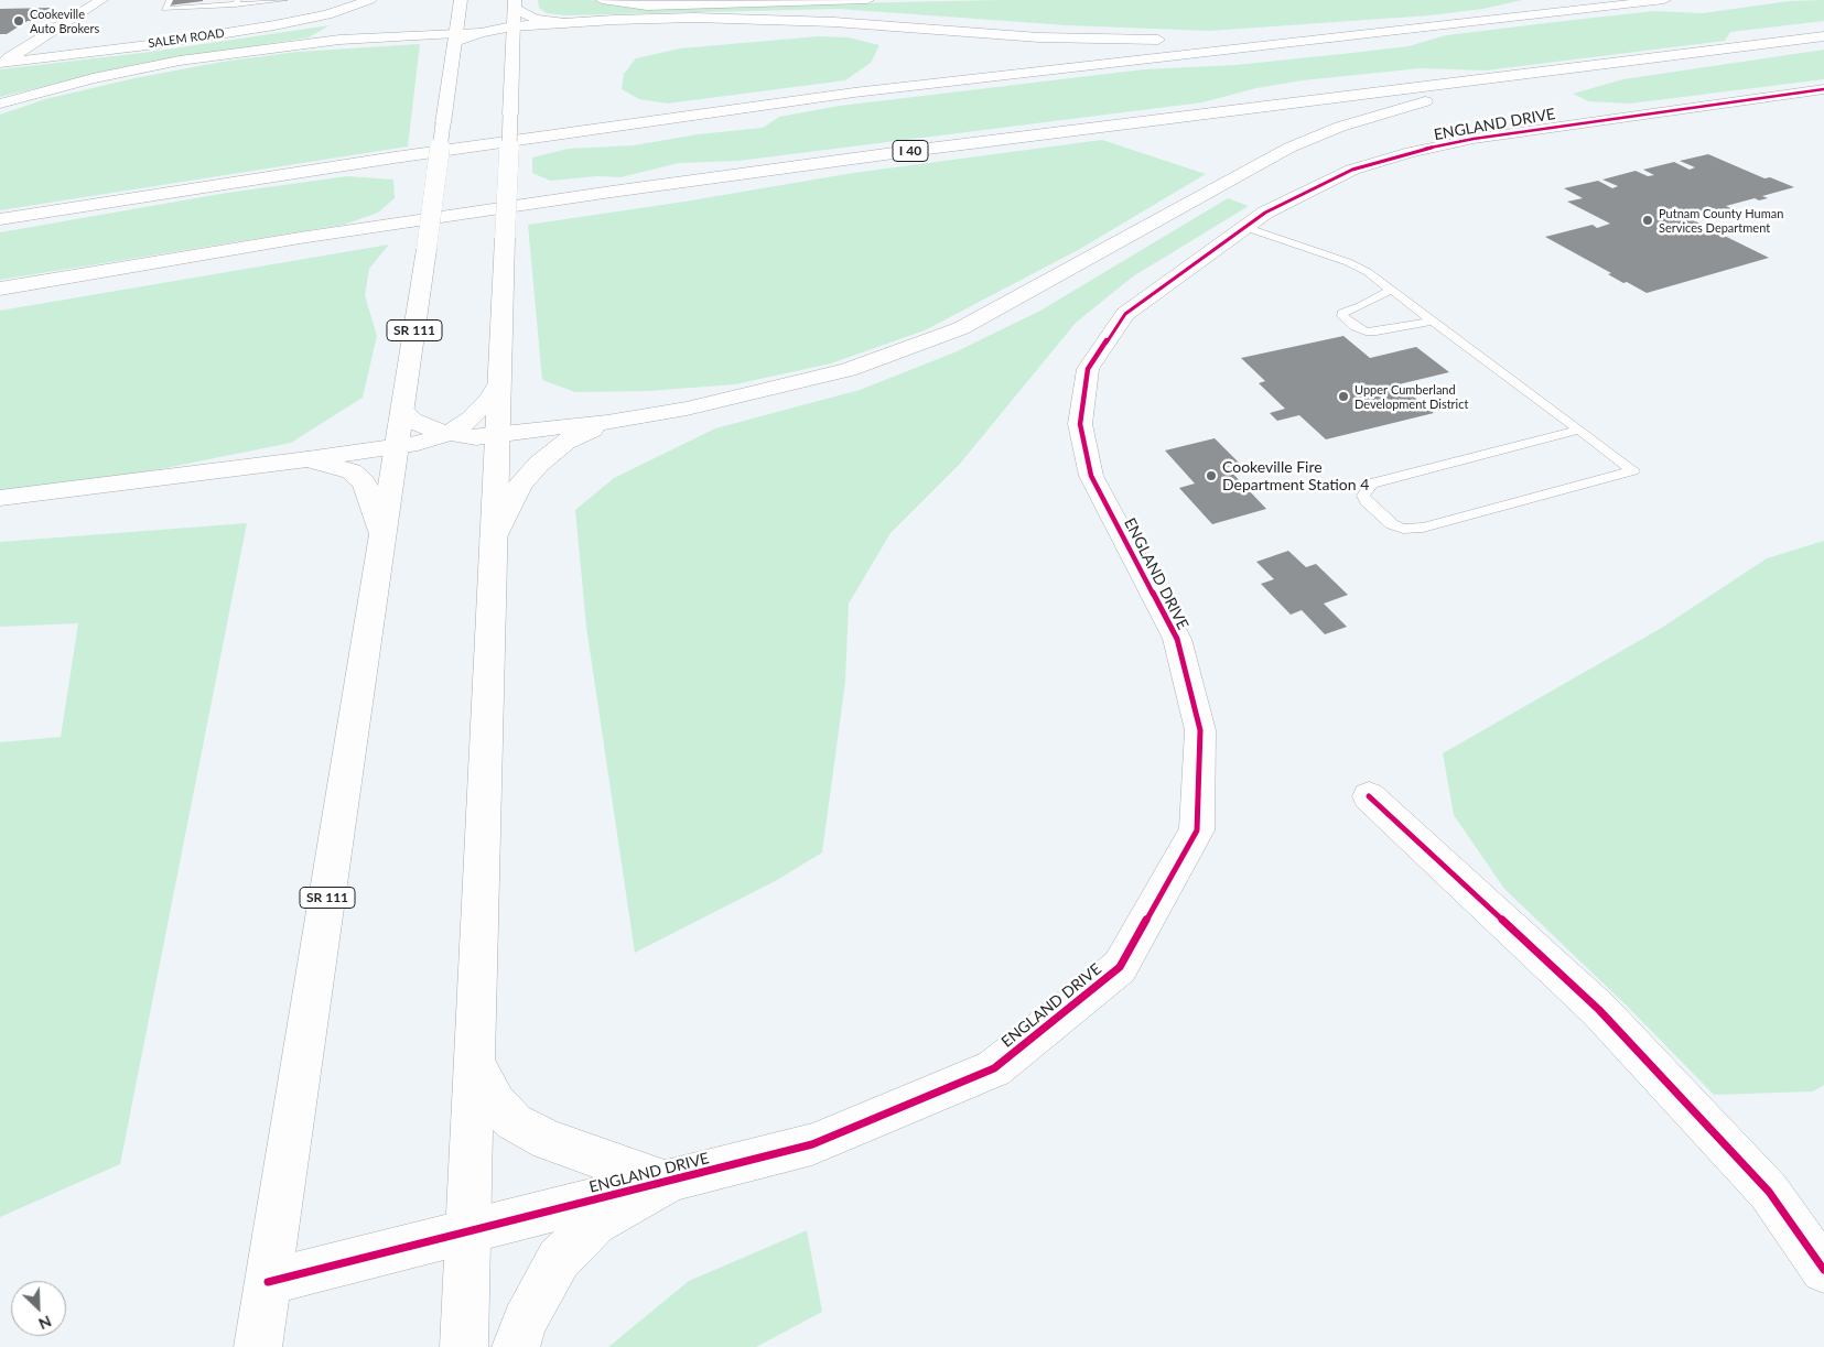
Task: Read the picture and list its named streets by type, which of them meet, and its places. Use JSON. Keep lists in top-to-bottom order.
{
  "streets": {
    "main road": [
      "SALEM ROAD",
      "ENGLAND DRIVE",
      "I 40",
      "SR 111"
    ]
  },
  "crossings": [
    ["ENGLAND DRIVE", "SR 111"]
  ],
  "places": [
    "Cookeville Auto Brokers",
    "Putnam County Human Services Department",
    "Upper Cumberland Development District",
    "Cookeville Fire Department Station 4"
  ],
  "north": "bottom right"
}
